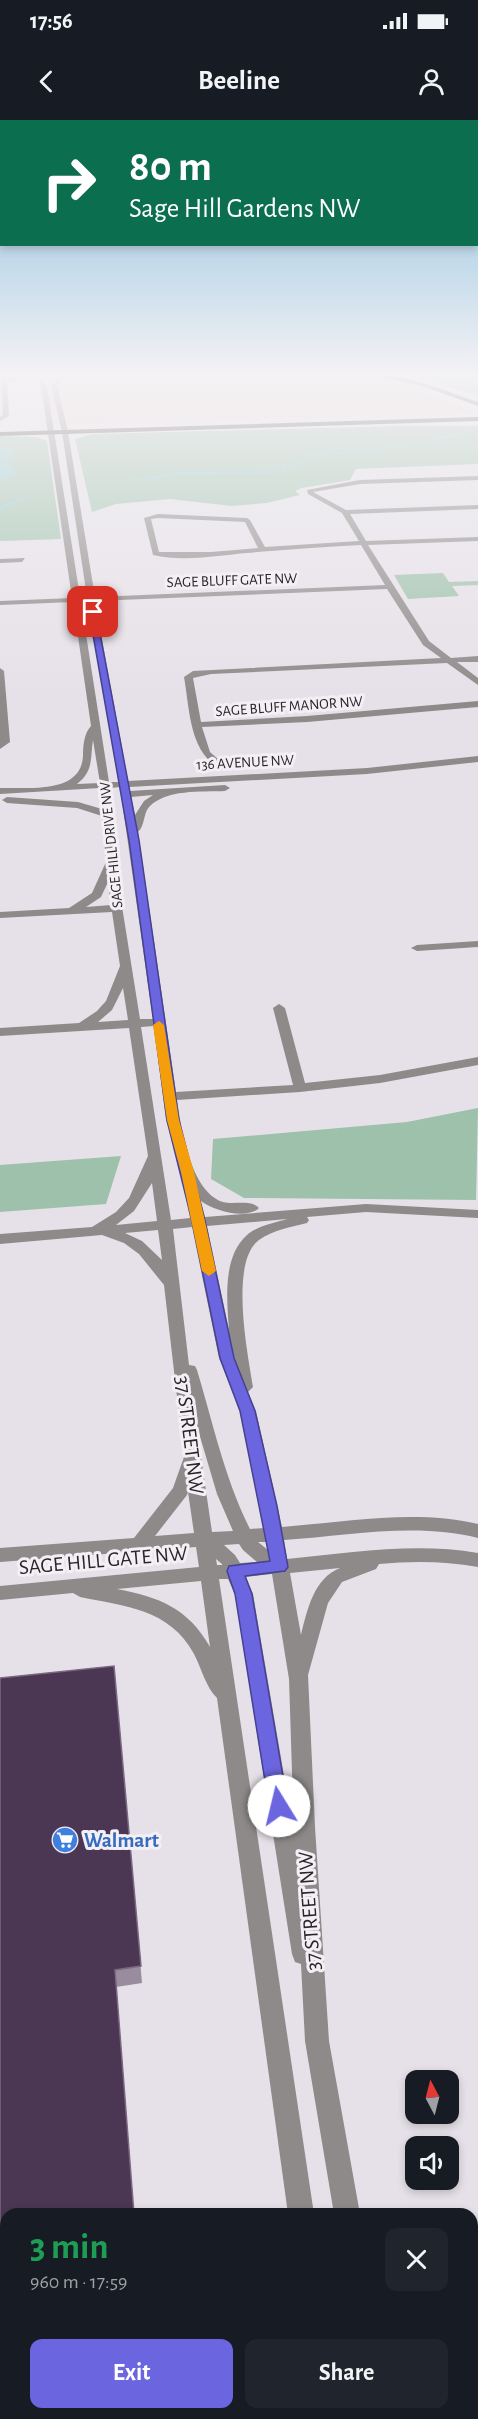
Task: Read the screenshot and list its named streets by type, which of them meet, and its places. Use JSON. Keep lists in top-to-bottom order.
{
  "streets": {
    "street": [
      "SAGE BLUFF GATE NW",
      "SAGE BLUFF MANOR NW",
      "136 AVENUE NW",
      "SAGE HILL DRIVE NW",
      "37 STREET NW",
      "SAGE HILL GATE NW"
    ]
  },
  "crossings": [
    ["SAGE BLUFF GATE NW", "SAGE HILL DRIVE NW"],
    ["136 AVENUE NW", "SAGE HILL DRIVE NW"],
    ["SAGE HILL DRIVE NW", "37 STREET NW"],
    ["37 STREET NW", "SAGE HILL GATE NW"]
  ],
  "places": {
    "supermarket": ["Walmart"]
  },
  "north": "top",
  "page": {
    "status": "17:56",
    "header": "Beeline",
    "turn": ["80 m", "Sage Hill Gardens NW"],
    "heading": ["3 min", "960 m · 17:59"],
    "buttons": ["Exit", "Share"]
  }
}
